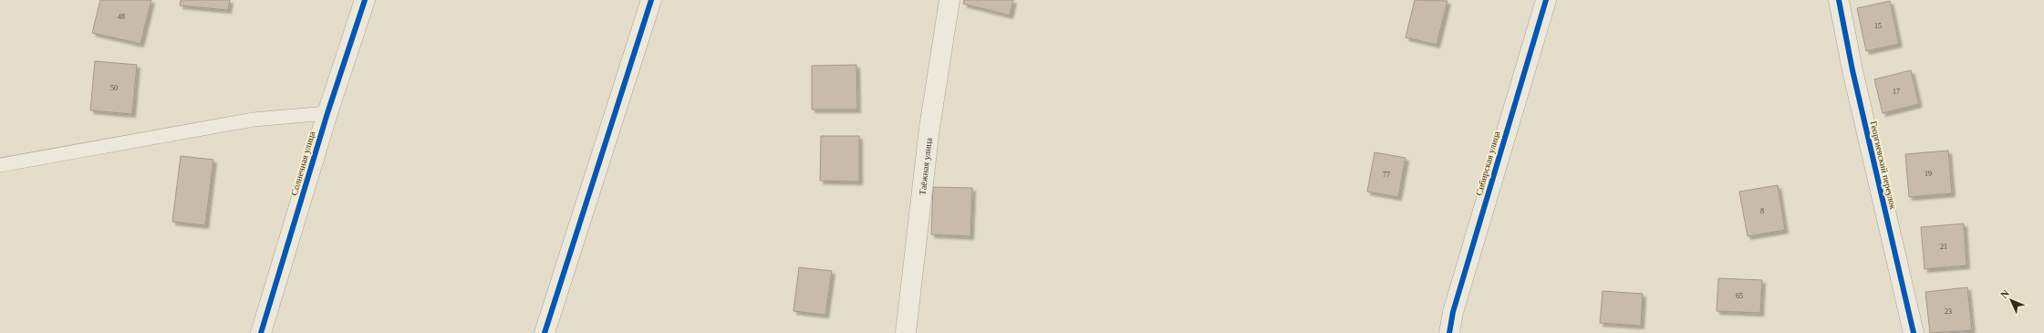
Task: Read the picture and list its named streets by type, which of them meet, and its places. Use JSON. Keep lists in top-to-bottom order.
{
  "streets": {
    "street": [
      "Солнечная улица",
      "Сибирская улица",
      "Георгиевский переулок",
      "Таёжная улица"
    ]
  },
  "house_numbers": [
    "48",
    "15",
    "50",
    "17",
    "19",
    "77",
    "8",
    "21",
    "65",
    "23"
  ],
  "north": "top left"
}
